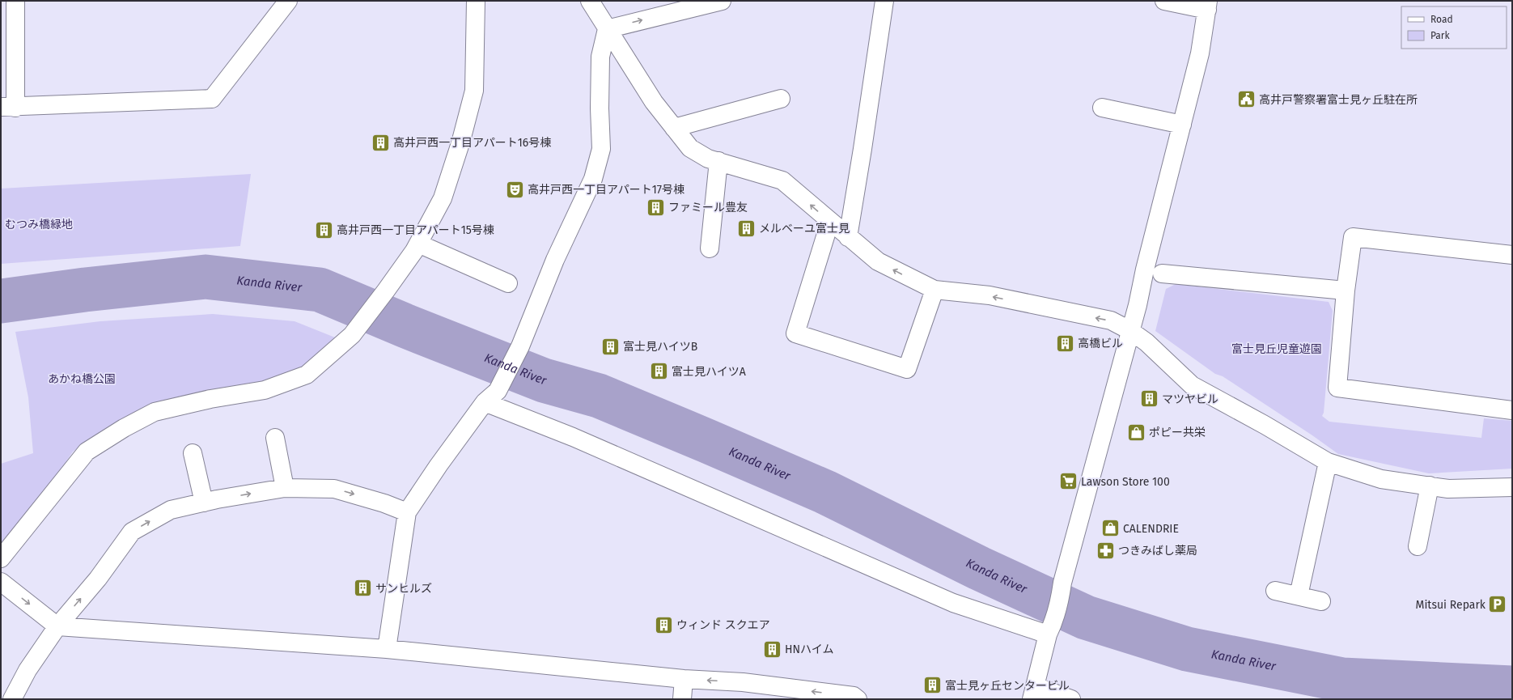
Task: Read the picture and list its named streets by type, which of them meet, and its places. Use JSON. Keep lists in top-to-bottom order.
{
  "water": ["Kanda River"],
  "parks": ["むつみ橋緑地", "富士見丘児童遊園", "あかね橋公園"],
  "places": {
    "public building": ["高井戸警察署富士見ヶ丘駐在所"],
    "building": [
      "高井戸西一丁目アパート16号棟",
      "ファミール豊友",
      "メルベーユ富士見",
      "高井戸西一丁目アパート15号棟",
      "高橋ビル",
      "富士見ハイツB",
      "富士見ハイツA",
      "マツヤビル",
      "サンヒルズ",
      "ウィンド スクエア",
      "HNハイム",
      "富士見ヶ丘センタービル"
    ],
    "theatre": ["高井戸西一丁目アパート17号棟"],
    "shop": ["ポピー共栄", "CALENDRIE"],
    "supermarket": ["Lawson Store 100"],
    "pharmacy": ["つきみばし薬局"],
    "parking": ["Mitsui Repark"]
  },
  "legend": ["Road", "Park"]
}
